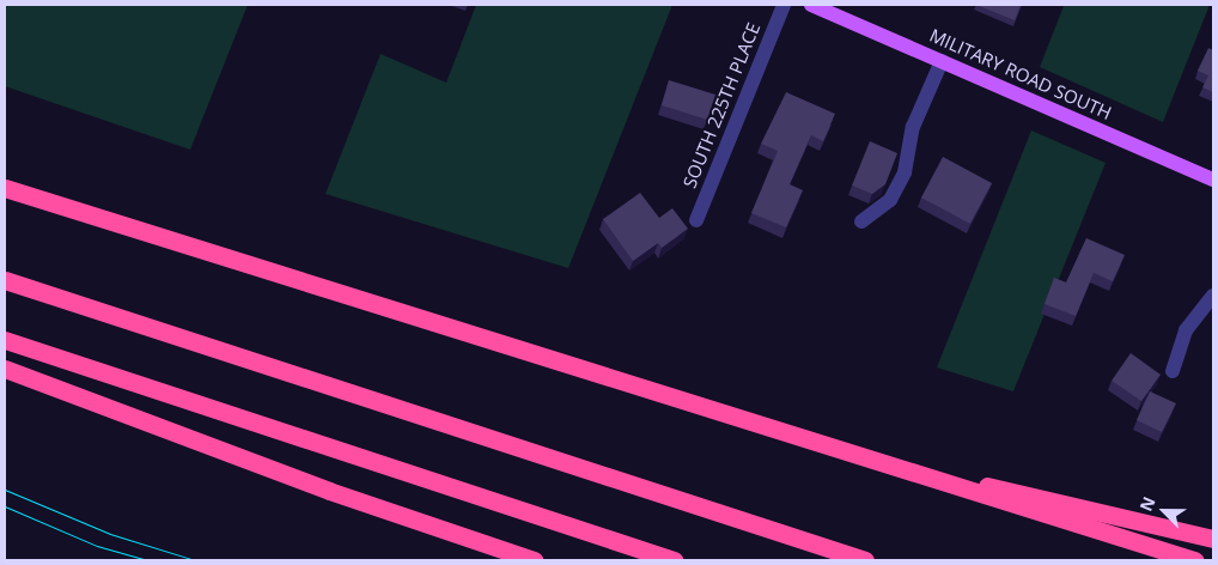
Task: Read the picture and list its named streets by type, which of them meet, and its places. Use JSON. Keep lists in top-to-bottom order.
{
  "streets": {
    "main road": ["MILITARY ROAD SOUTH"],
    "street": ["SOUTH 225TH PLACE"]
  },
  "north": "top left"
}
